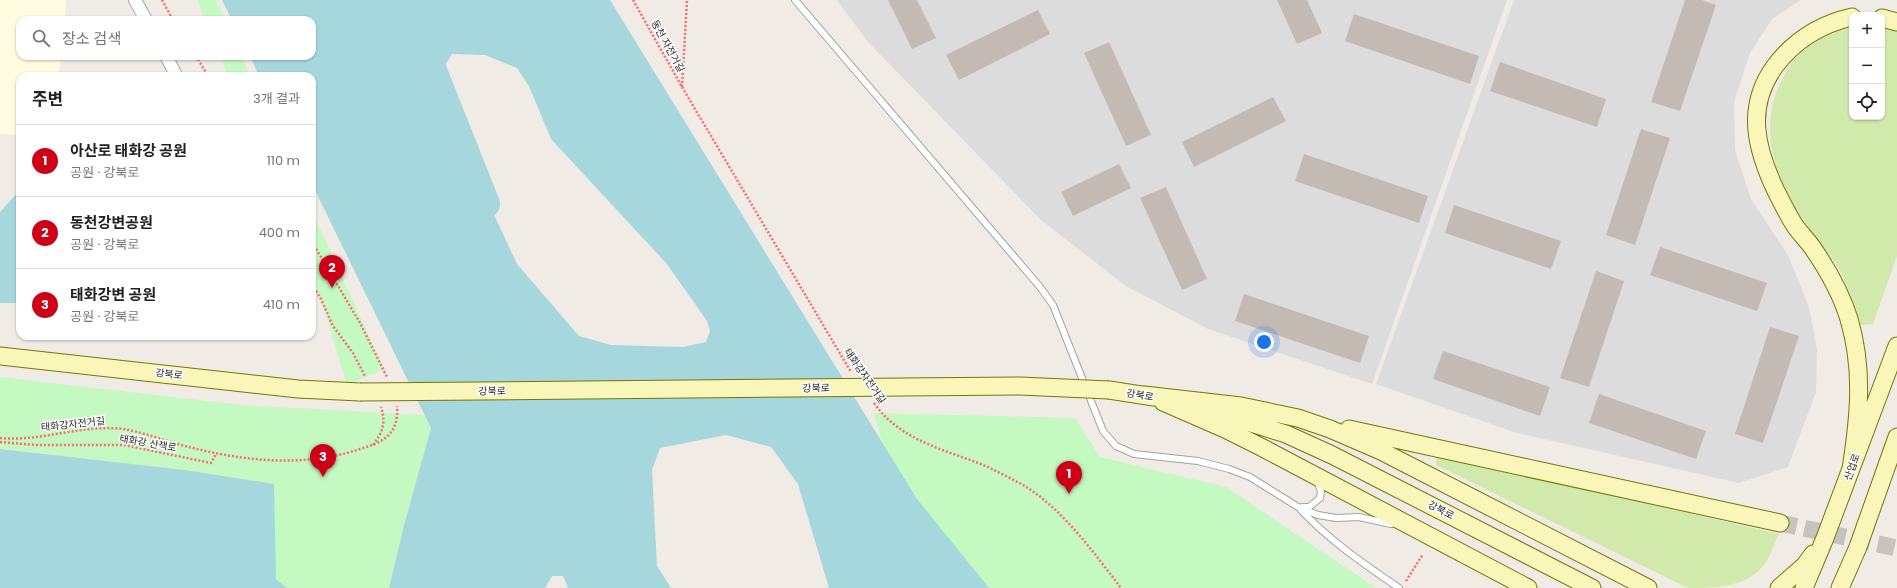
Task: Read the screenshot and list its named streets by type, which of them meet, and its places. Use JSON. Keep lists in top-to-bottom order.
{
  "streets": {
    "main road": ["강북로", "산업로"],
    "path": ["동천 자전거길", "태화강자전거길", "태화강 산책로"]
  },
  "crossings": [
    ["동천 자전거길", "태화강자전거길"],
    ["태화강자전거길", "태화강 산책로"]
  ],
  "page": {
    "map_buttons": ["+", "−"],
    "search": "장소 검색",
    "heading": ["주변", "3개 결과"],
    "list": [
      {
        "mark": "1",
        "name": "아산로 태화강 공원",
        "note": "공원 · 강북로",
        "value": "110 m"
      },
      {
        "mark": "2",
        "name": "동천강변공원",
        "note": "공원 · 강북로",
        "value": "400 m"
      },
      {
        "mark": "3",
        "name": "태화강변 공원",
        "note": "공원 · 강북로",
        "value": "410 m"
      }
    ],
    "pins": ["2", "3", "1"]
  }
}
